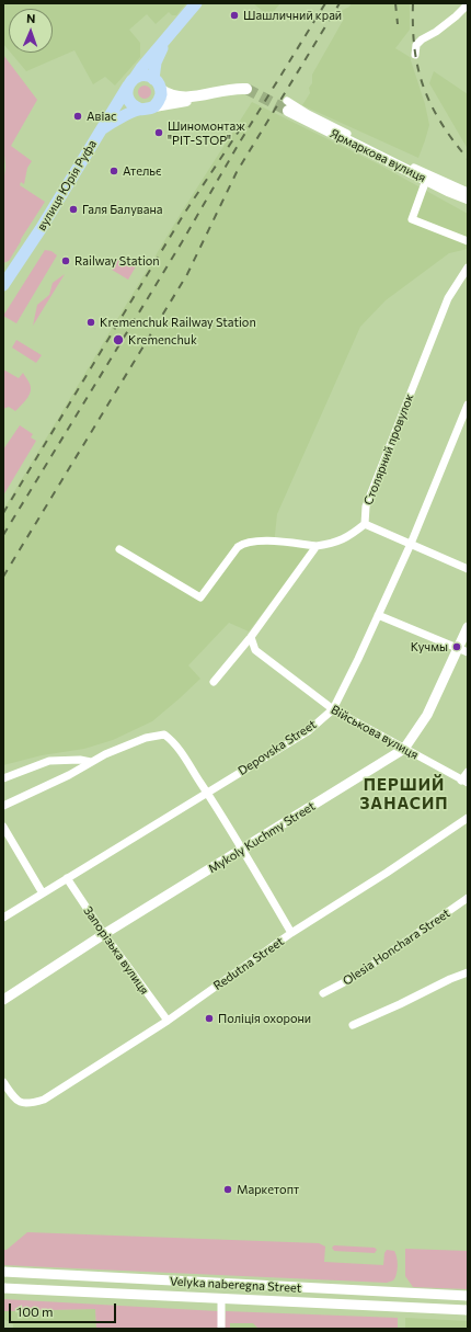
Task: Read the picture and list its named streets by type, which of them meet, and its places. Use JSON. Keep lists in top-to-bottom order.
{
  "streets": {
    "main road": ["Ярмаркова вулиця", "вулиця Юрія Руфа"],
    "street": [
      "Столярний провулок",
      "Військова вулиця",
      "Depovska Street",
      "Mykoly Kuchmy Street",
      "Olesia Honchara Street",
      "Запорізька вулиця",
      "Redutna Street",
      "Velyka naberegna Street"
    ]
  },
  "crossings": [
    ["Військова вулиця", "Depovska Street"],
    ["Військова вулиця", "Mykoly Kuchmy Street"],
    ["Depovska Street", "Запорізька вулиця"],
    ["Mykoly Kuchmy Street", "Запорізька вулиця"],
    ["Запорізька вулиця", "Redutna Street"]
  ],
  "districts": ["ПЕРШИЙ ЗАНАСИП"],
  "places": [
    "Шашличний край",
    "Авіас",
    "Шиномонтаж \"PIT-STOP\"",
    "Ательє",
    "Галя Балувана",
    "Railway Station",
    "Kremenchuk Railway Station",
    "Kremenchuk",
    "Кучмы",
    "Поліція охорони",
    "Маркетопт"
  ],
  "scale_bar": "100 m",
  "north": "top"
}
